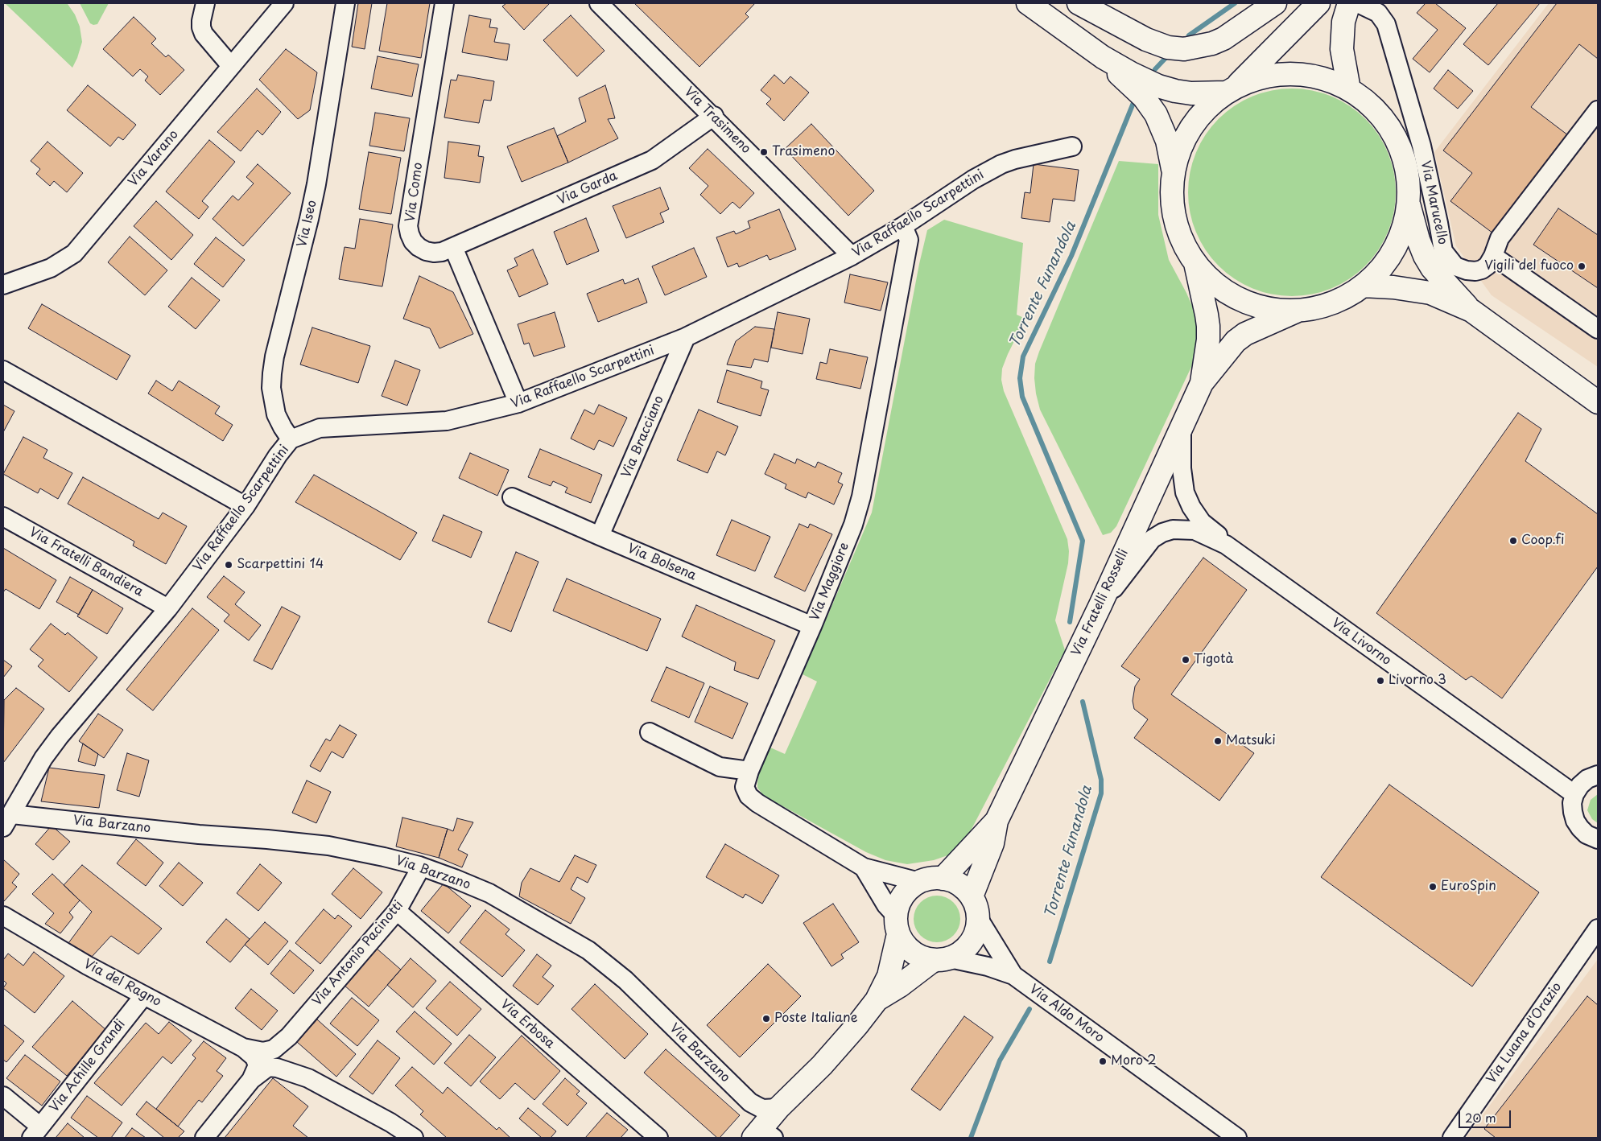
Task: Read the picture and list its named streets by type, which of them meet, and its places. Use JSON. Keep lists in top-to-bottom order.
{
  "streets": {
    "street": [
      "Via Trasimeno",
      "Via Varano",
      "Via Garda",
      "Via Como",
      "Via Marucello",
      "Via Raffaello Scarpettini",
      "Via Iseo",
      "Via Bracciano",
      "Via Fratelli Bandiera",
      "Via Bolsena",
      "Via Maggiore",
      "Via Fratelli Rosselli",
      "Via Livorno",
      "Via Barzano",
      "Via Antonio Pacinotti",
      "Via del Ragno",
      "Via Aldo Moro",
      "Via Erbosa",
      "Via Luana d'Orazio",
      "Via Achille Grandi"
    ]
  },
  "crossings": [
    ["Via Trasimeno", "Via Garda"],
    ["Via Trasimeno", "Via Raffaello Scarpettini"],
    ["Via Garda", "Via Como"],
    ["Via Raffaello Scarpettini", "Via Iseo"],
    ["Via Raffaello Scarpettini", "Via Bracciano"],
    ["Via Raffaello Scarpettini", "Via Fratelli Bandiera"],
    ["Via Raffaello Scarpettini", "Via Maggiore"],
    ["Via Raffaello Scarpettini", "Via Barzano"],
    ["Via Bracciano", "Via Bolsena"],
    ["Via Bolsena", "Via Maggiore"],
    ["Via Maggiore", "Via Aldo Moro"],
    ["Via Fratelli Rosselli", "Via Livorno"],
    ["Via Barzano", "Via Antonio Pacinotti"],
    ["Via Antonio Pacinotti", "Via del Ragno"],
    ["Via Antonio Pacinotti", "Via Erbosa"],
    ["Via del Ragno", "Via Achille Grandi"]
  ],
  "water": ["Torrente Funandola"],
  "places": [
    "Trasimeno",
    "Vigili del fuoco",
    "Coop.fi",
    "Scarpettini 14",
    "Tigotà",
    "Livorno 3",
    "Matsuki",
    "EuroSpin",
    "Poste Italiane",
    "Moro 2"
  ],
  "scale_bar": "20 m"
}
